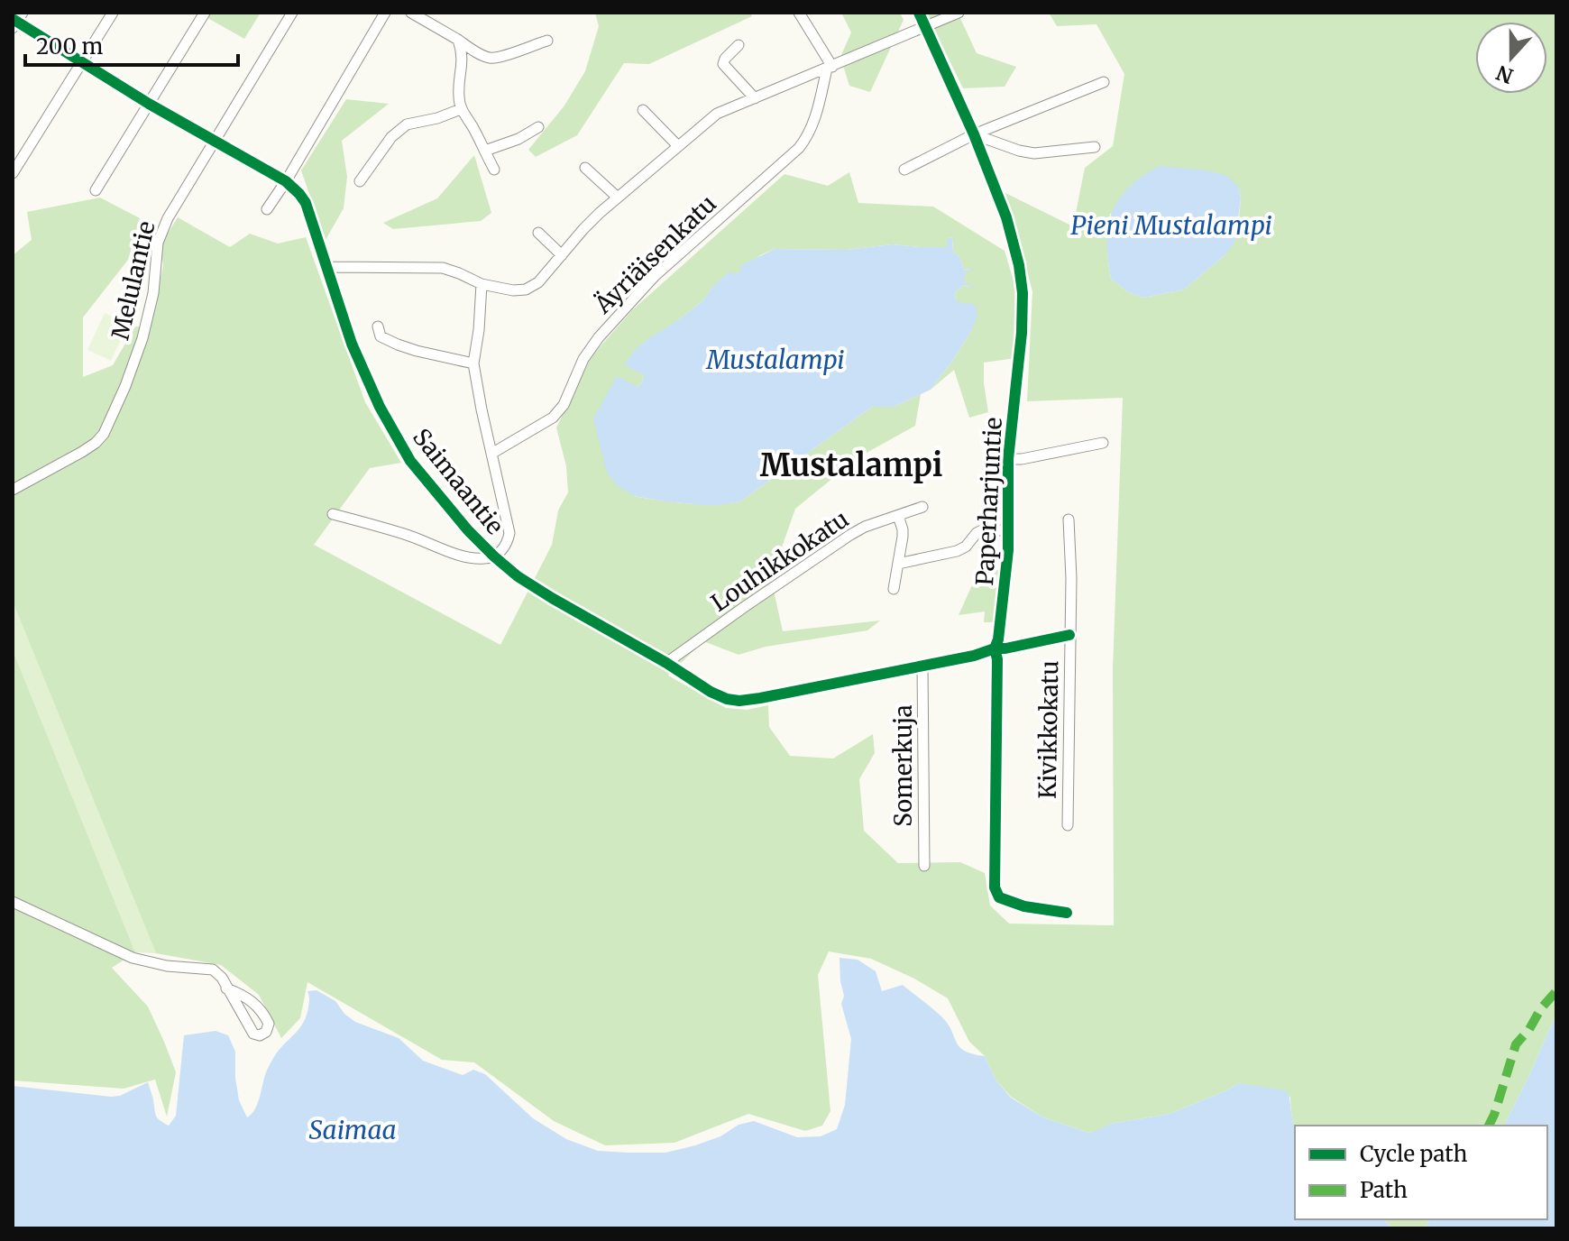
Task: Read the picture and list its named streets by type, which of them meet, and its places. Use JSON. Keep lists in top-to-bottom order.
{
  "streets": {
    "street": [
      "Äyriäisenkatu",
      "Melulantie",
      "Saimaantie",
      "Paperharjuntie",
      "Louhikkokatu",
      "Kivikkokatu",
      "Somerkuja"
    ]
  },
  "crossings": [
    ["Saimaantie", "Louhikkokatu"],
    ["Saimaantie", "Somerkuja"]
  ],
  "districts": ["Mustalampi"],
  "water": ["Pieni Mustalampi", "Mustalampi", "Saimaa"],
  "legend": ["Cycle path", "Path"],
  "scale_bar": "200 m",
  "north": "bottom"
}
